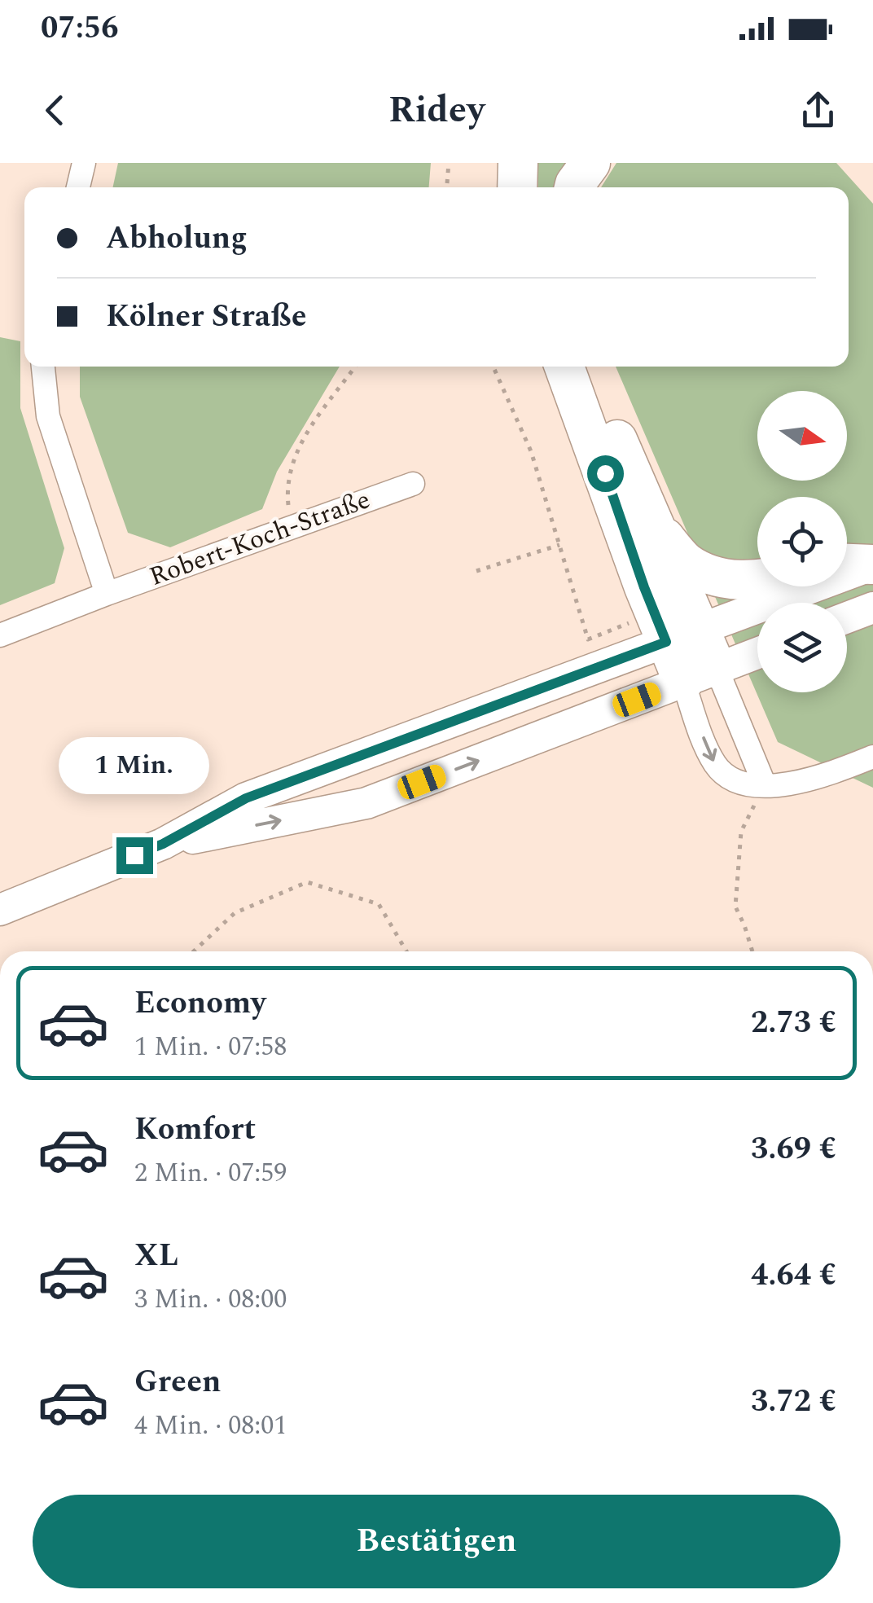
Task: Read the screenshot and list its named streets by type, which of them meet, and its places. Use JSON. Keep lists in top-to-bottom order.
{
  "streets": {
    "street": ["Robert-Koch-Straße"]
  },
  "north": "right",
  "page": {
    "status": "07:56",
    "header": "Ridey",
    "banner": ["Abholung", "Kölner Straße"],
    "bubble": "1 Min.",
    "list": [
      {
        "name": "Economy",
        "note": "1 Min. · 07:58",
        "value": "2.73 €"
      },
      {
        "name": "Komfort",
        "note": "2 Min. · 07:59",
        "value": "3.69 €"
      },
      {
        "name": "XL",
        "note": "3 Min. · 08:00",
        "value": "4.64 €"
      },
      {
        "name": "Green",
        "note": "4 Min. · 08:01",
        "value": "3.72 €"
      }
    ],
    "buttons": "Bestätigen"
  }
}
